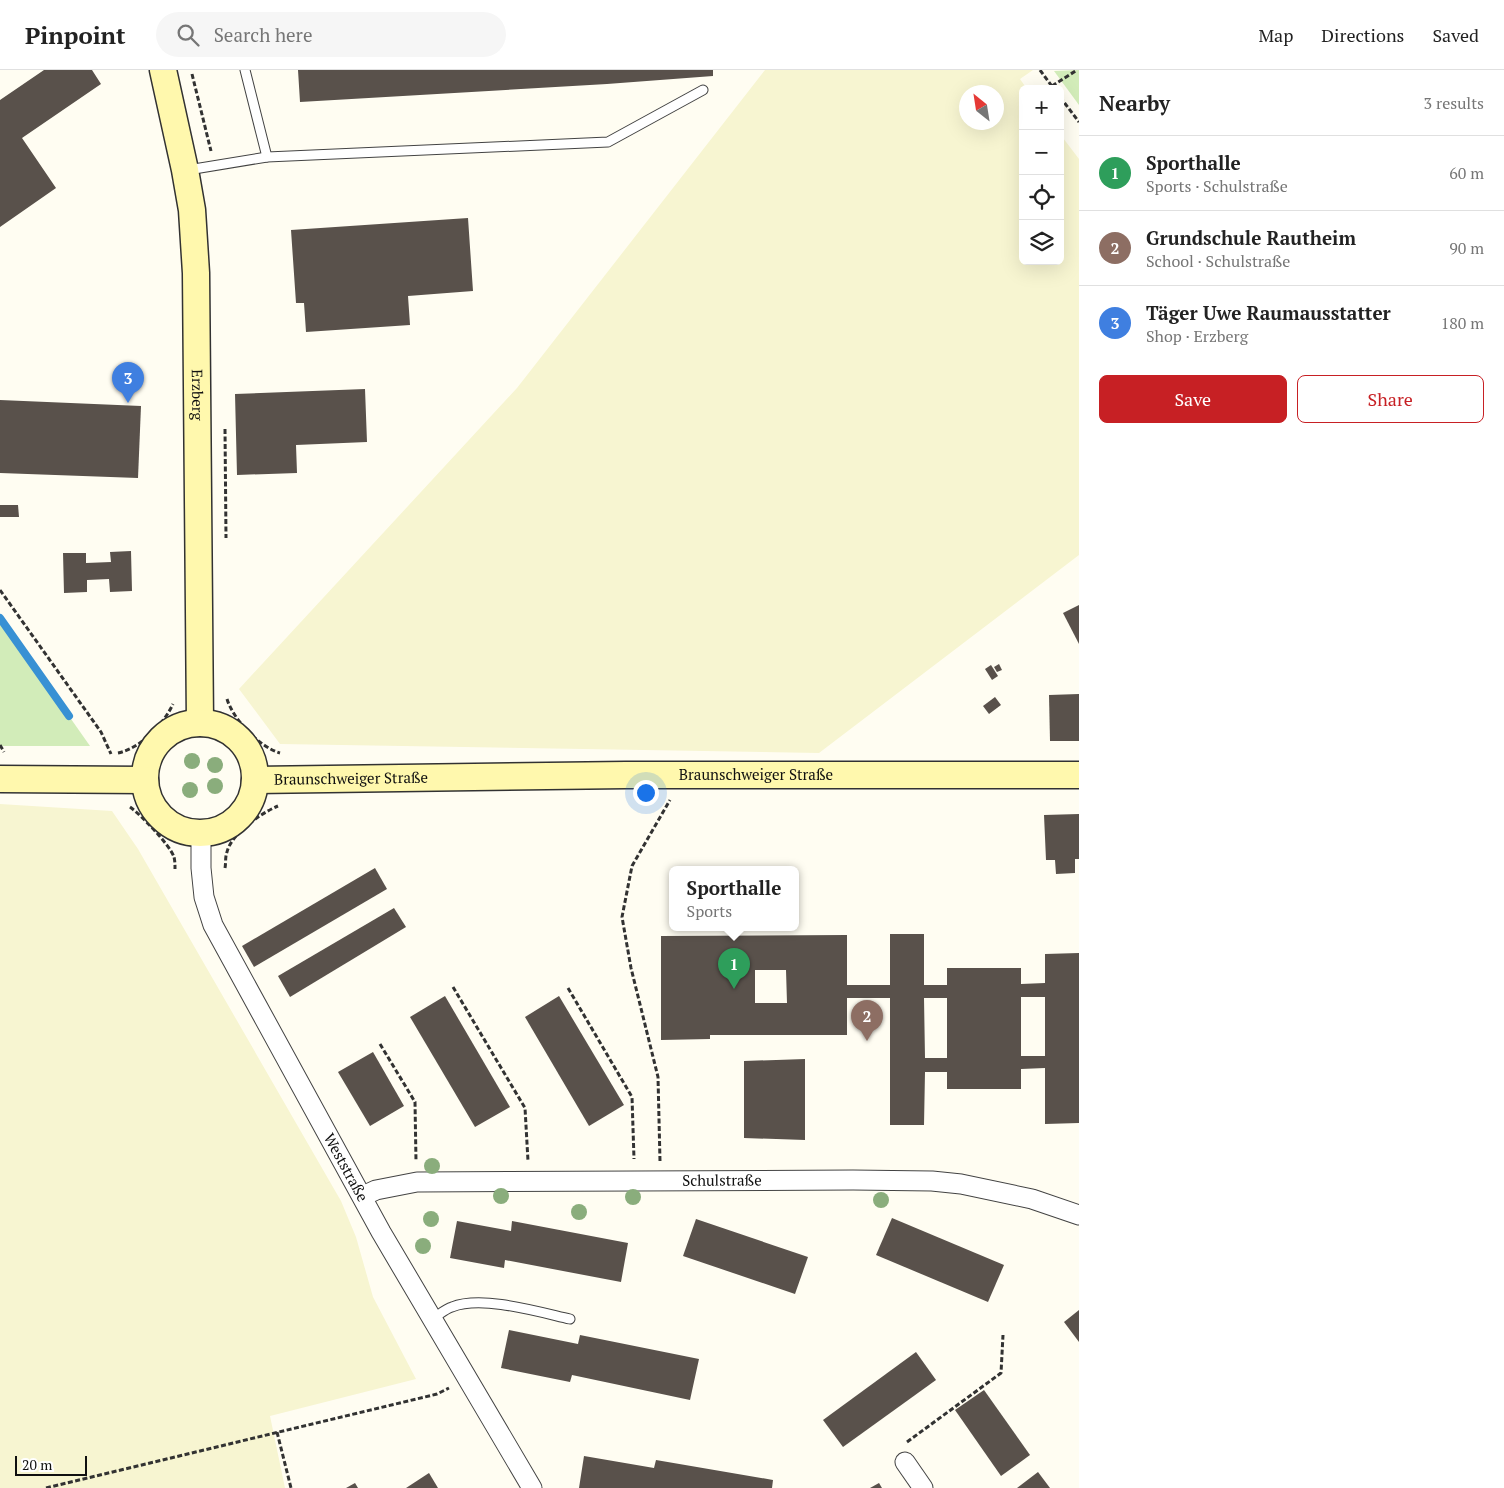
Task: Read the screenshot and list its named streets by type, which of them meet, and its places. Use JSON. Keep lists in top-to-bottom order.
{
  "streets": {
    "street": [
      "Erzberg",
      "Braunschweiger Straße",
      "Weststraße",
      "Schulstraße"
    ]
  },
  "crossings": [
    ["Erzberg", "Braunschweiger Straße"],
    ["Erzberg", "Weststraße"],
    ["Braunschweiger Straße", "Weststraße"],
    ["Weststraße", "Schulstraße"]
  ],
  "scale_bar": "20 m",
  "north": "top left",
  "page": {
    "header": "Pinpoint",
    "search": "Search here",
    "nav": ["Map", "Directions", "Saved"],
    "heading": ["Nearby", "3 results"],
    "map_buttons": ["+", "−"],
    "list": [
      {
        "mark": "1",
        "name": "Sporthalle",
        "note": "Sports · Schulstraße",
        "value": "60 m"
      },
      {
        "mark": "2",
        "name": "Grundschule Rautheim",
        "note": "School · Schulstraße",
        "value": "90 m"
      },
      {
        "mark": "3",
        "name": "Täger Uwe Raumausstatter",
        "note": "Shop · Erzberg",
        "value": "180 m"
      }
    ],
    "buttons": ["Save", "Share"],
    "pins": ["3", "1", "2"],
    "popup": ["Sporthalle", "Sports"],
    "scale": "20 m"
  }
}
